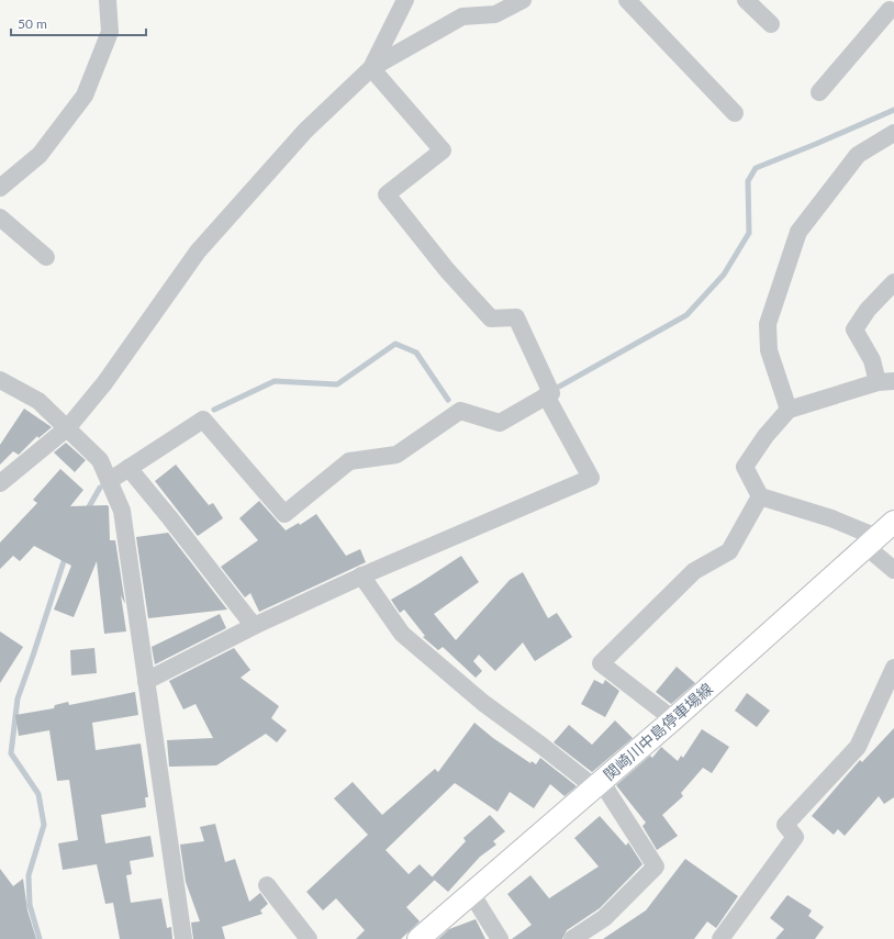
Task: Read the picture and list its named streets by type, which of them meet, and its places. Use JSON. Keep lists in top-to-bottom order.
{
  "streets": {
    "main road": ["関崎川中島停車場線"]
  },
  "scale_bar": "50 m"
}
